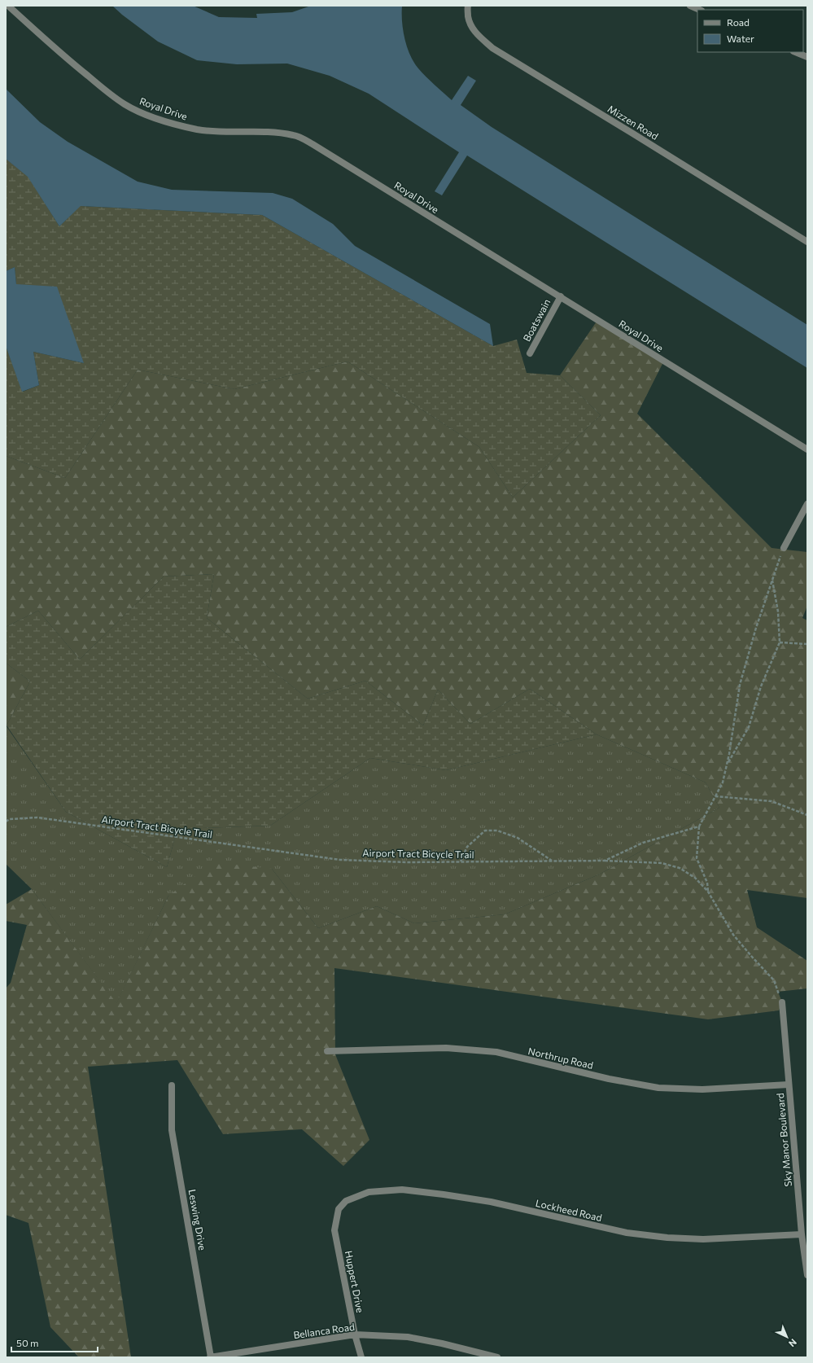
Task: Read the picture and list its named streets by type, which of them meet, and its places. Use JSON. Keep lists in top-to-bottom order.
{
  "streets": {
    "street": [
      "Royal Drive",
      "Mizzen Road",
      "Boatswain",
      "Northrup Road",
      "Sky Manor Boulevard",
      "Lockheed Road",
      "Leswing Drive",
      "Huppert Drive",
      "Bellanca Road"
    ],
    "path": ["Airport Tract Bicycle Trail"]
  },
  "crossings": [
    ["Royal Drive", "Boatswain"],
    ["Northrup Road", "Sky Manor Boulevard"],
    ["Sky Manor Boulevard", "Lockheed Road"],
    ["Lockheed Road", "Huppert Drive"],
    ["Leswing Drive", "Bellanca Road"],
    ["Huppert Drive", "Bellanca Road"]
  ],
  "legend": ["Road", "Water"],
  "scale_bar": "50 m",
  "north": "bottom right"
}
